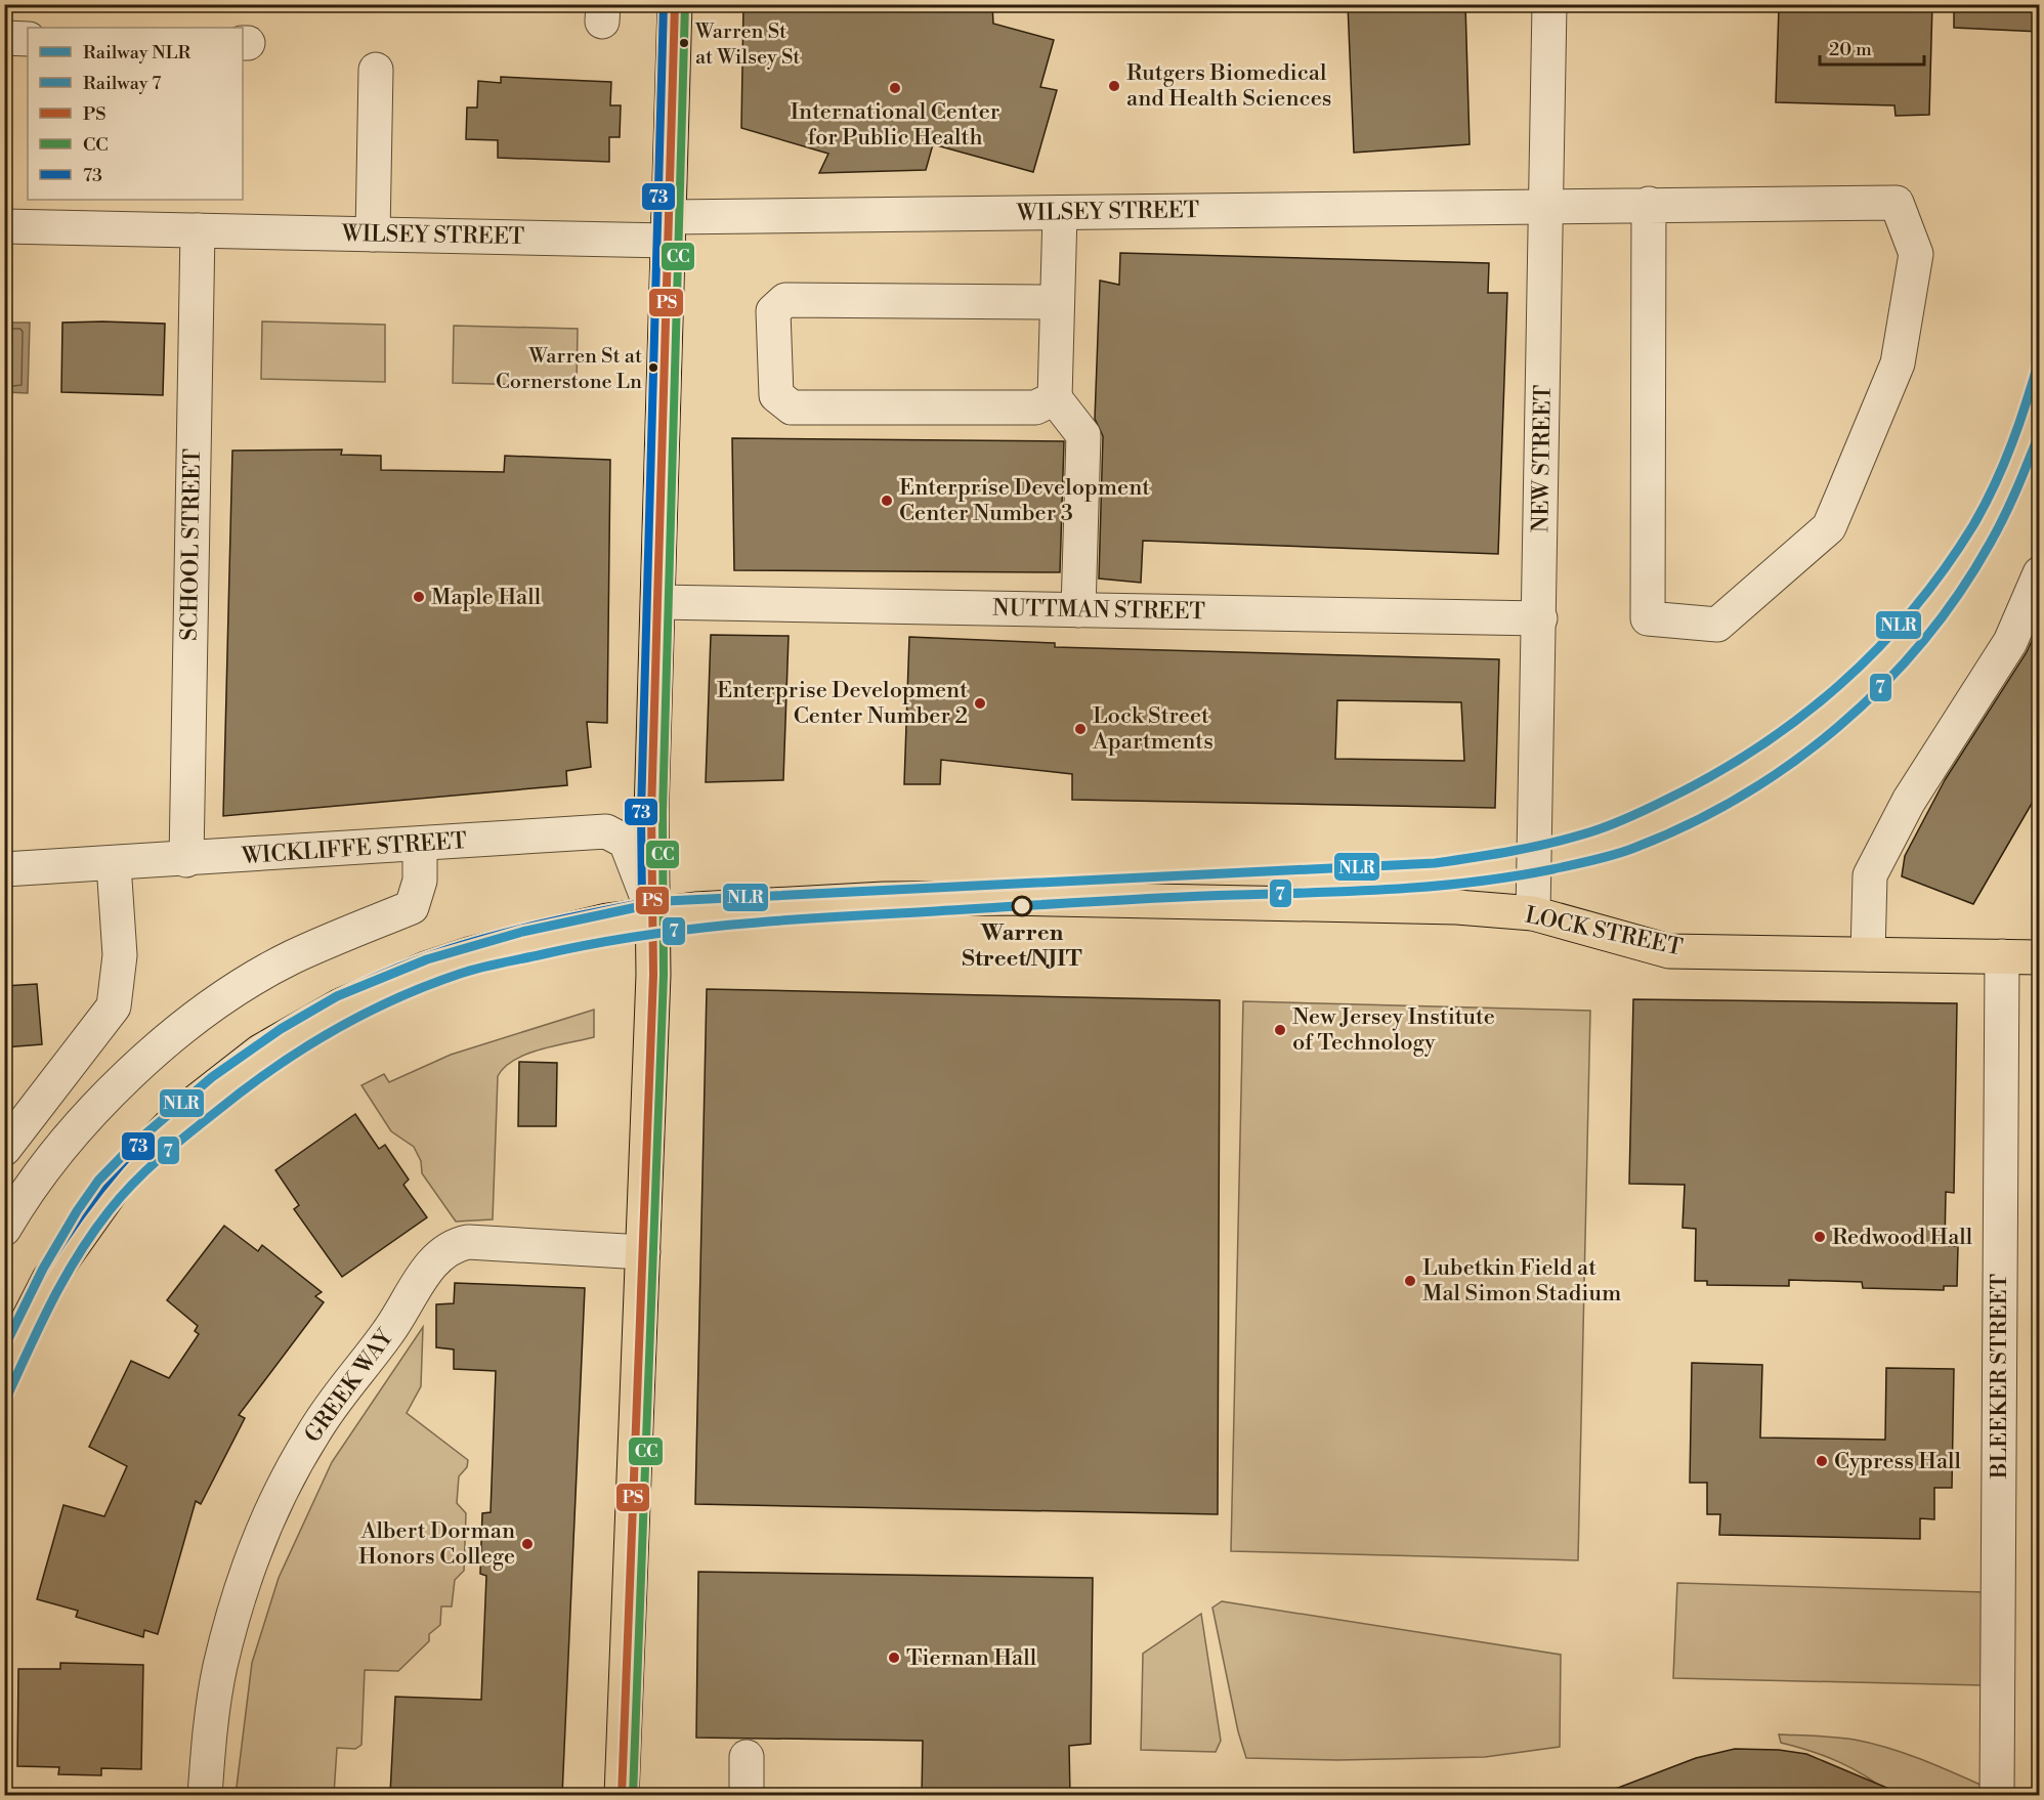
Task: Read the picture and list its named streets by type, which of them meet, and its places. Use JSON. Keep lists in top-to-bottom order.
{
  "streets": {
    "main road": ["LOCK STREET"],
    "street": [
      "WILSEY STREET",
      "NEW STREET",
      "SCHOOL STREET",
      "NUTTMAN STREET",
      "WICKLIFFE STREET",
      "BLEEKER STREET",
      "GREEK WAY"
    ]
  },
  "crossings": [
    ["WILSEY STREET", "NEW STREET"],
    ["WILSEY STREET", "SCHOOL STREET"],
    ["NEW STREET", "NUTTMAN STREET"],
    ["NEW STREET", "LOCK STREET"],
    ["SCHOOL STREET", "WICKLIFFE STREET"],
    ["WICKLIFFE STREET", "LOCK STREET"],
    ["LOCK STREET", "BLEEKER STREET"]
  ],
  "places": [
    "Warren St at Wilsey St",
    "Rutgers Biomedical and Health Sciences",
    "International Center for Public Health",
    "Warren St at Cornerstone Ln",
    "Enterprise Development Center Number 3",
    "Maple Hall",
    "Enterprise Development Center Number 2",
    "Lock Street Apartments",
    "Warren Street/NJIT",
    "New Jersey Institute of Technology",
    "Redwood Hall",
    "Lubetkin Field at Mal Simon Stadium",
    "Cypress Hall",
    "Albert Dorman Honors College",
    "Tiernan Hall"
  ],
  "lines": [
    "transit line PS",
    "transit line CC",
    "transit line 73",
    "rail line NLR",
    "rail line 7"
  ],
  "legend": [
    "Railway NLR",
    "Railway 7",
    "PS",
    "CC",
    "73"
  ],
  "scale_bar": "20 m"
}
